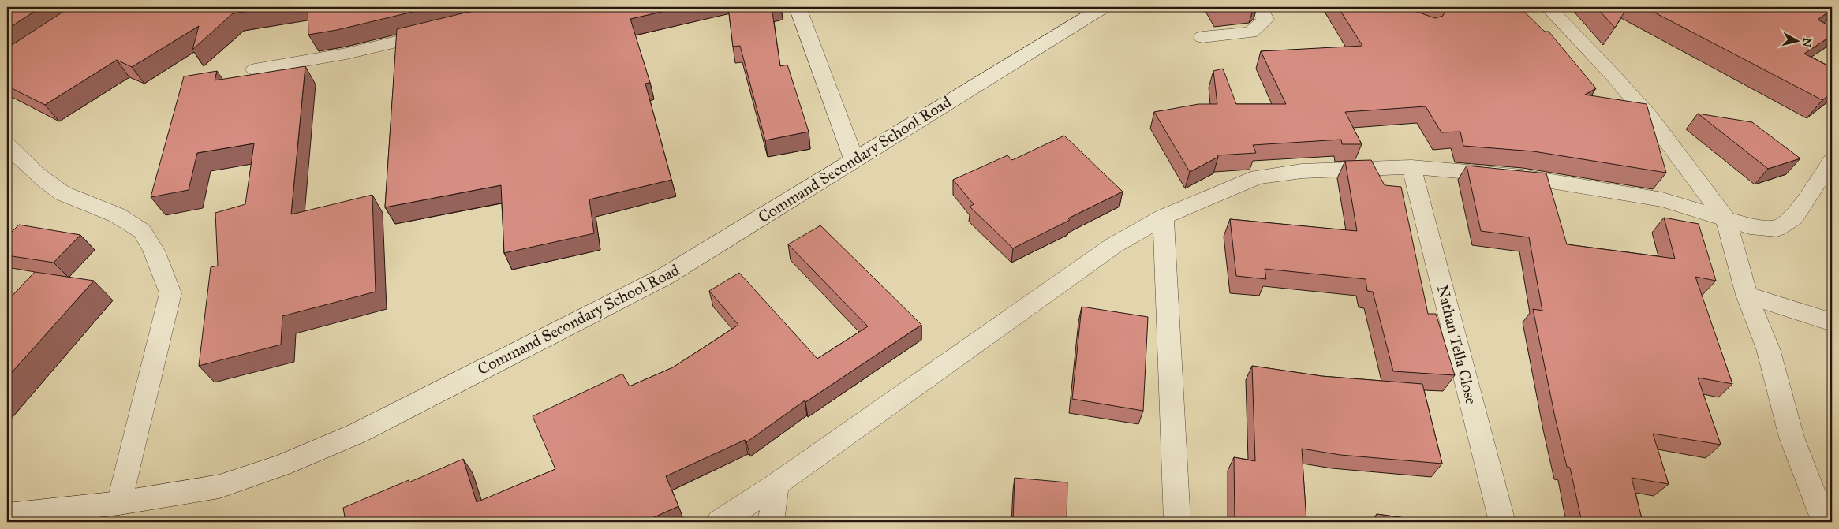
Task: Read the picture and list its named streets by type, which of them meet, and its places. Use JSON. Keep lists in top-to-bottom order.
{
  "streets": {
    "street": ["Command Secondary School Road", "Nathan Tella Close"]
  },
  "north": "right"
}
